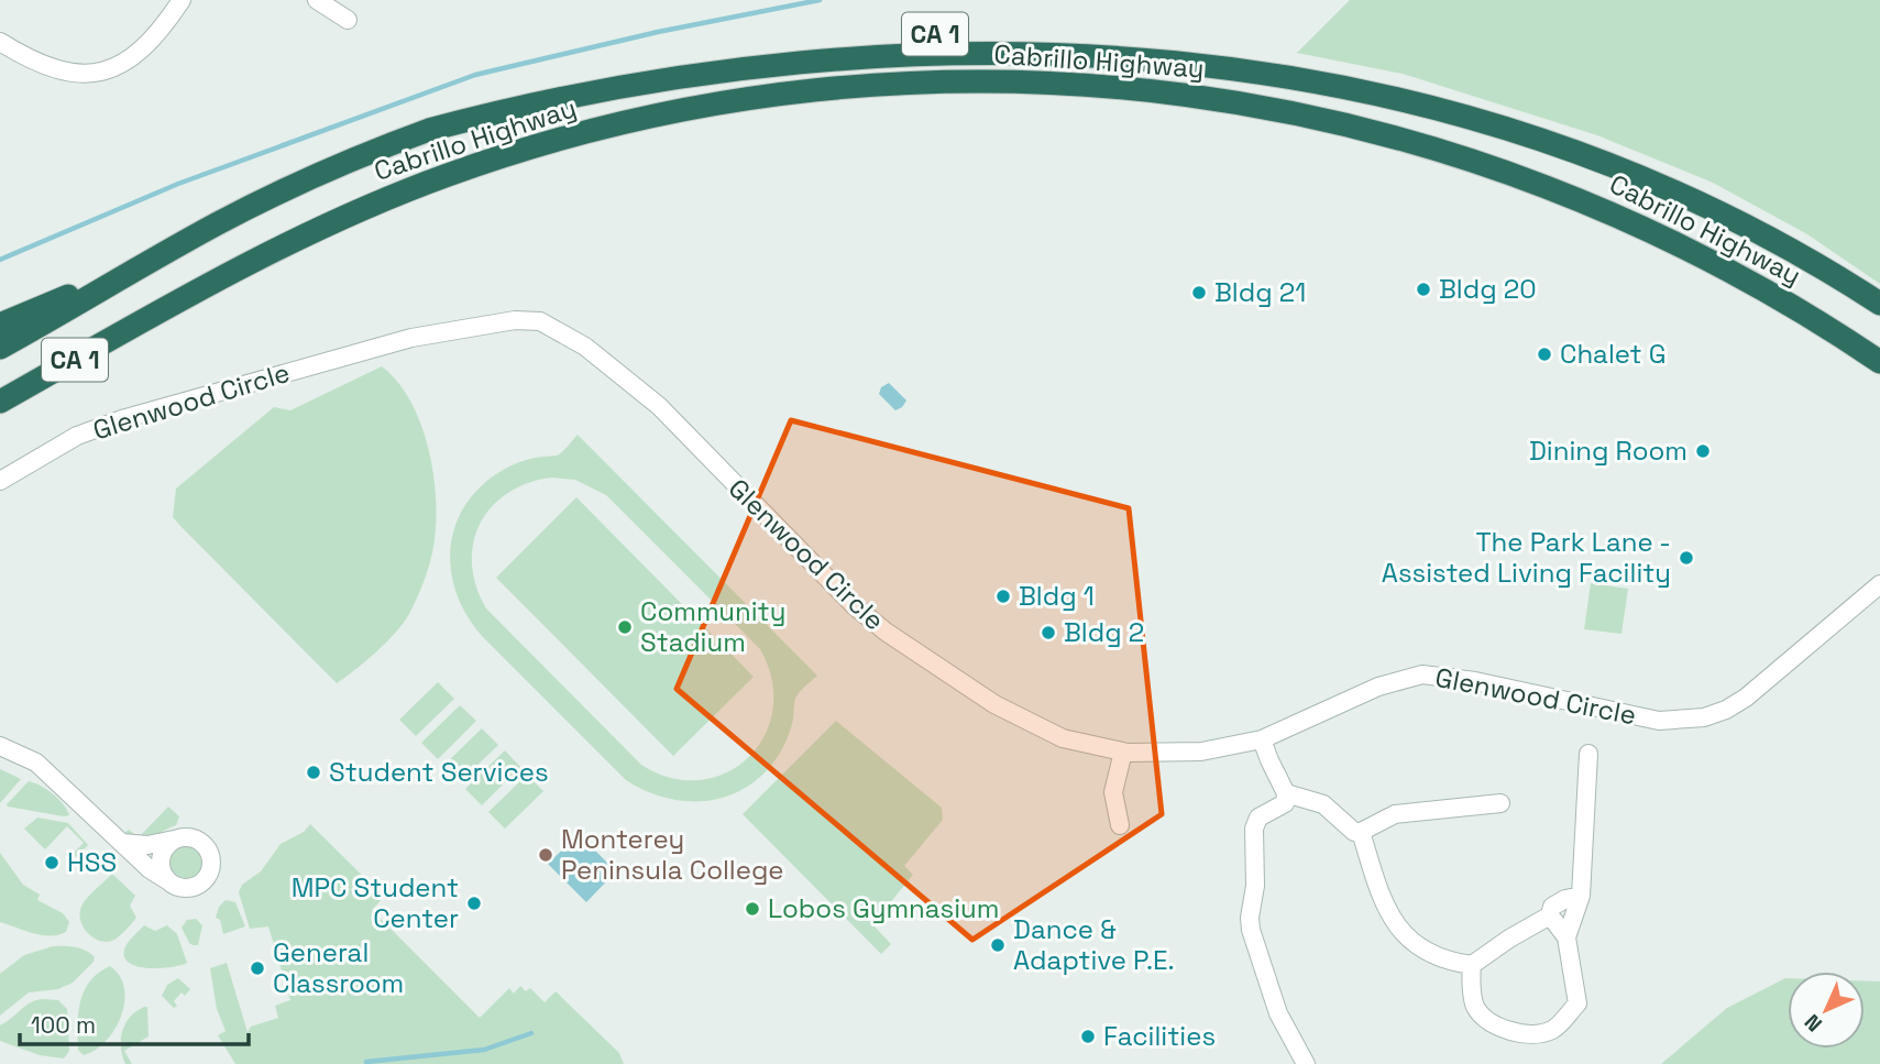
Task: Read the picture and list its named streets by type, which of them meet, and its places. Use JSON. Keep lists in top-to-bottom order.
{
  "streets": {
    "highway": ["CA 1", "Cabrillo Highway"],
    "street": ["Glenwood Circle"]
  },
  "places": [
    "Bldg 20",
    "Bldg 21",
    "Chalet G",
    "Dining Room",
    "The Park Lane - Assisted Living Facility",
    "Bldg 1",
    "Community Stadium",
    "Bldg 2",
    "Student Services",
    "Monterey Peninsula College",
    "HSS",
    "MPC Student Center",
    "Lobos Gymnasium",
    "Dance & Adaptive P.E.",
    "General Classroom",
    "Facilities"
  ],
  "scale_bar": "100 m",
  "north": "bottom left"
}
